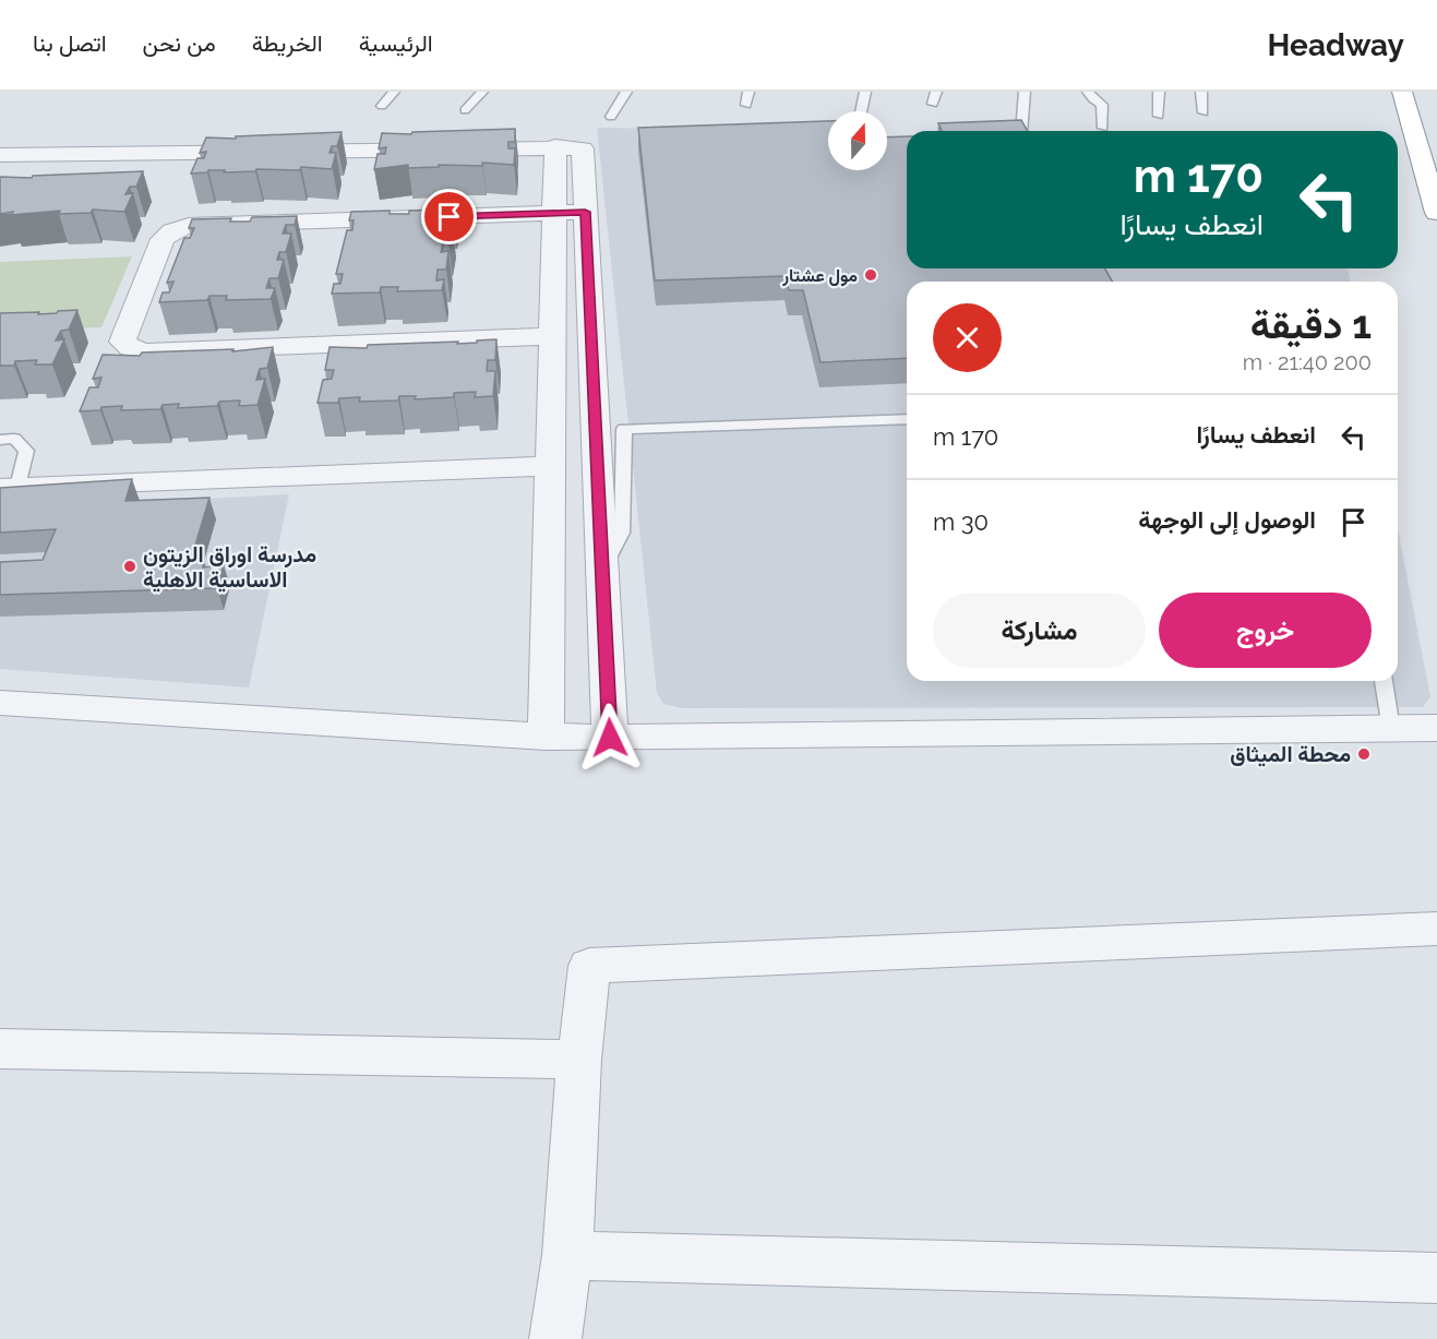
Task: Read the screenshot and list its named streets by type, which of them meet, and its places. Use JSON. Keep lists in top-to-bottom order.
{
  "places": ["مول عشتار", "مدرسة اوراق الزيتون الاساسية الاهلية", "محطة الميثاق"],
  "north": "top",
  "page": {
    "header": "Headway",
    "nav": [
      "الرئيسية",
      "الخريطة",
      "من نحن",
      "اتصل بنا"
    ],
    "turn": ["170 m", "انعطف يسارًا"],
    "heading": ["1 دقيقة", "200 m · 21:40"],
    "list": [
      {
        "name": "انعطف يسارًا",
        "value": "170 m"
      },
      {
        "name": "الوصول إلى الوجهة",
        "value": "30 m"
      }
    ],
    "buttons": ["خروج", "مشاركة"]
  }
}
